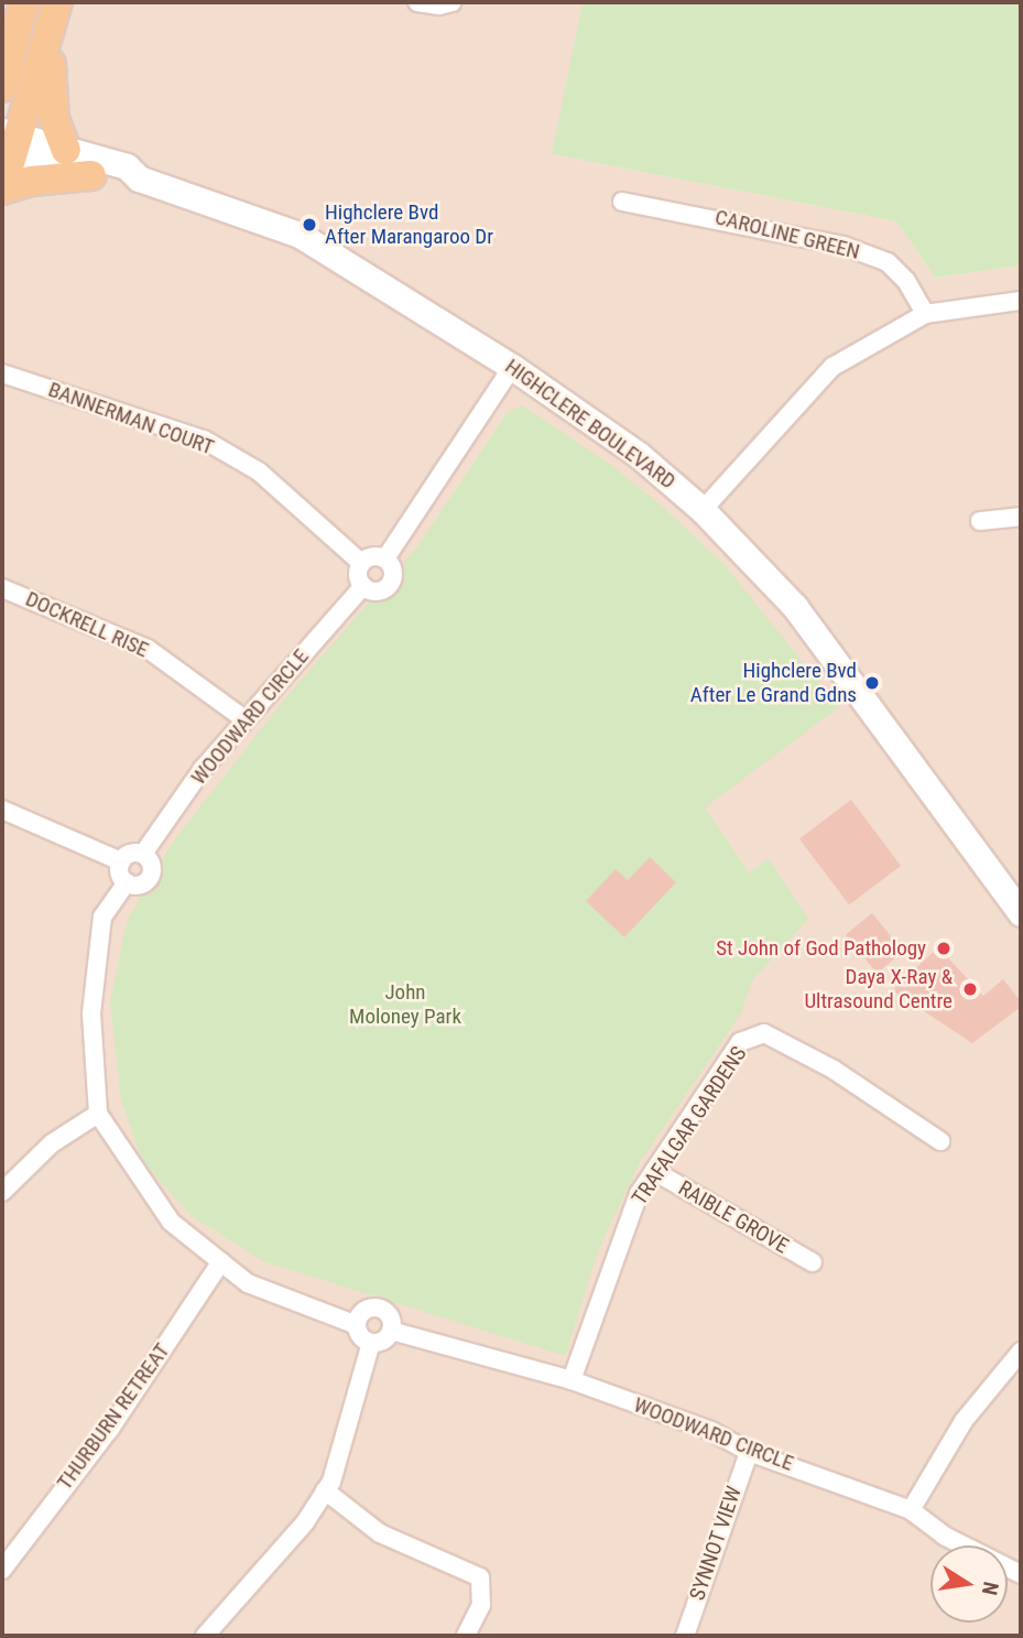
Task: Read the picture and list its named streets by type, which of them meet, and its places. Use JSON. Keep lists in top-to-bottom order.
{
  "streets": {
    "street": [
      "CAROLINE GREEN",
      "BANNERMAN COURT",
      "HIGHCLERE BOULEVARD",
      "DOCKRELL RISE",
      "WOODWARD CIRCLE",
      "TRAFALGAR GARDENS",
      "RAIBLE GROVE",
      "THURBURN RETREAT",
      "SYNNOT VIEW"
    ]
  },
  "crossings": [
    ["BANNERMAN COURT", "WOODWARD CIRCLE"],
    ["HIGHCLERE BOULEVARD", "WOODWARD CIRCLE"],
    ["DOCKRELL RISE", "WOODWARD CIRCLE"],
    ["WOODWARD CIRCLE", "TRAFALGAR GARDENS"],
    ["WOODWARD CIRCLE", "SYNNOT VIEW"],
    ["TRAFALGAR GARDENS", "RAIBLE GROVE"]
  ],
  "parks": ["John Moloney Park"],
  "places": [
    "Highclere Bvd After Marangaroo Dr",
    "Highclere Bvd After Le Grand Gdns",
    "St John of God Pathology",
    "Daya X-Ray & Ultrasound Centre"
  ],
  "north": "right"
}
